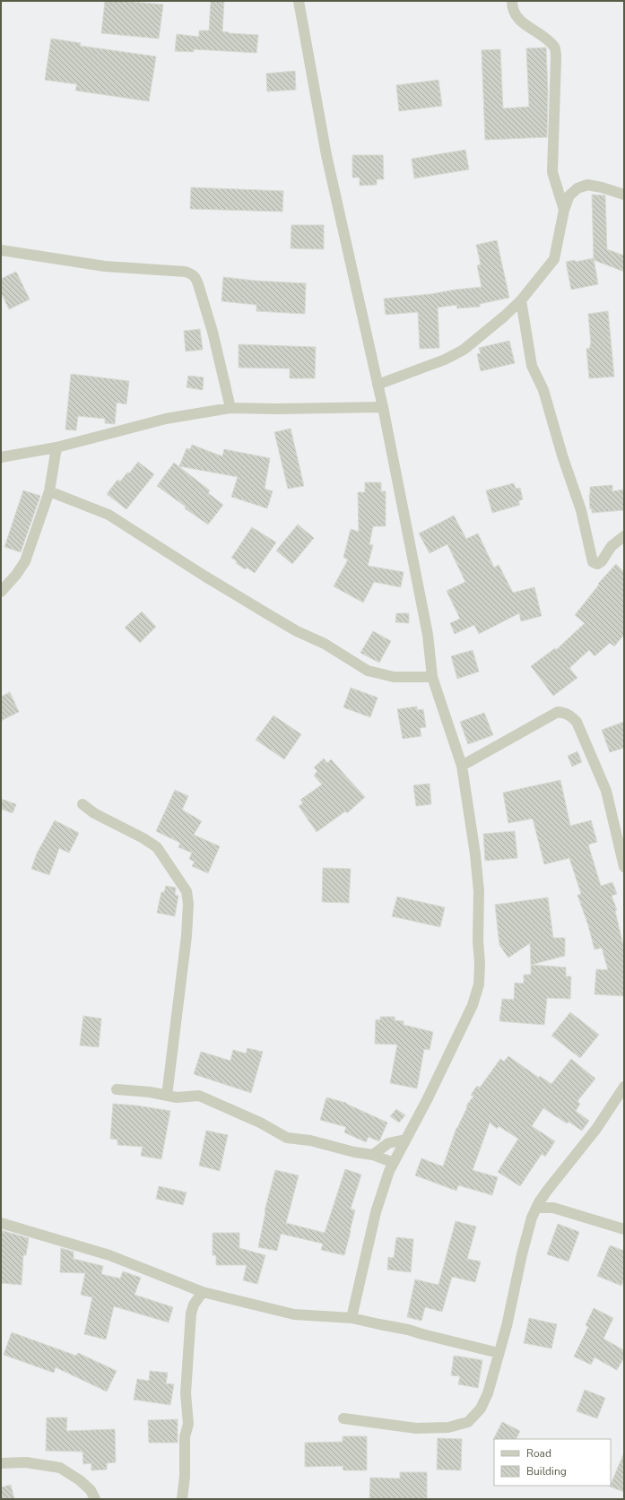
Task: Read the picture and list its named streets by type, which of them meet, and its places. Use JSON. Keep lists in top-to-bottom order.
{
  "legend": ["Road", "Building"]
}
